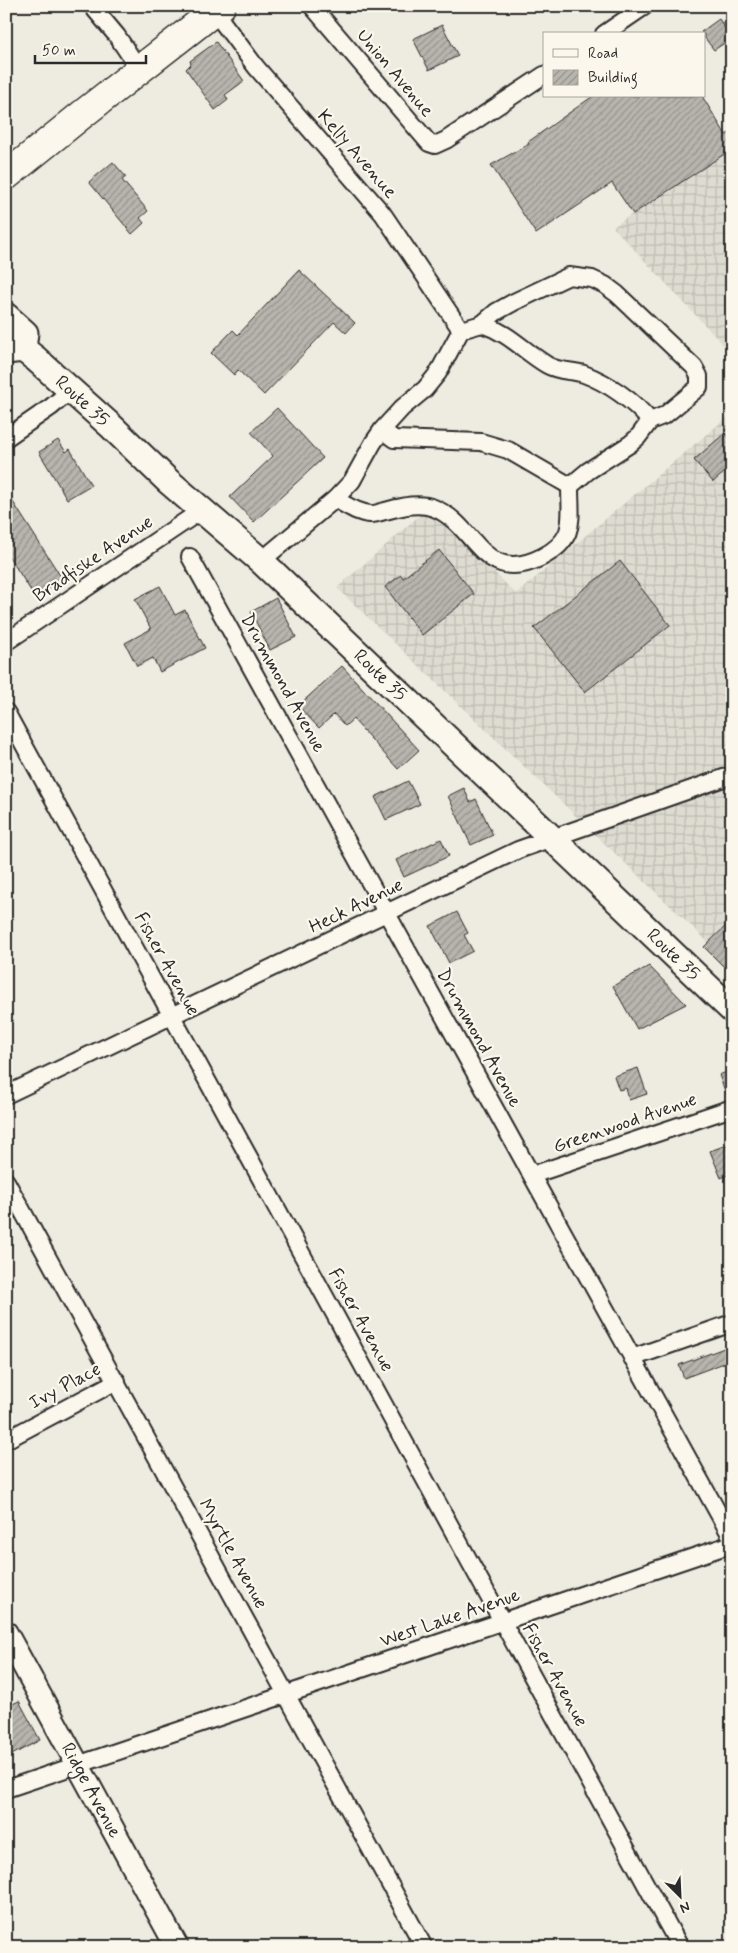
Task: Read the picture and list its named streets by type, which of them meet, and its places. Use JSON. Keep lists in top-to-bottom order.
{
  "streets": {
    "main road": ["Route 35"],
    "street": [
      "Union Avenue",
      "Kelly Avenue",
      "Bradfiske Avenue",
      "Drummond Avenue",
      "Heck Avenue",
      "Fisher Avenue",
      "Greenwood Avenue",
      "Ivy Place",
      "Myrtle Avenue",
      "West Lake Avenue",
      "Ridge Avenue"
    ]
  },
  "crossings": [
    ["Route 35", "Bradfiske Avenue"],
    ["Route 35", "Heck Avenue"],
    ["Drummond Avenue", "Heck Avenue"],
    ["Drummond Avenue", "Greenwood Avenue"],
    ["Heck Avenue", "Fisher Avenue"],
    ["Fisher Avenue", "West Lake Avenue"],
    ["Ivy Place", "Myrtle Avenue"],
    ["Myrtle Avenue", "West Lake Avenue"],
    ["West Lake Avenue", "Ridge Avenue"]
  ],
  "legend": ["Road", "Building"],
  "scale_bar": "50 m",
  "north": "bottom right"
}
